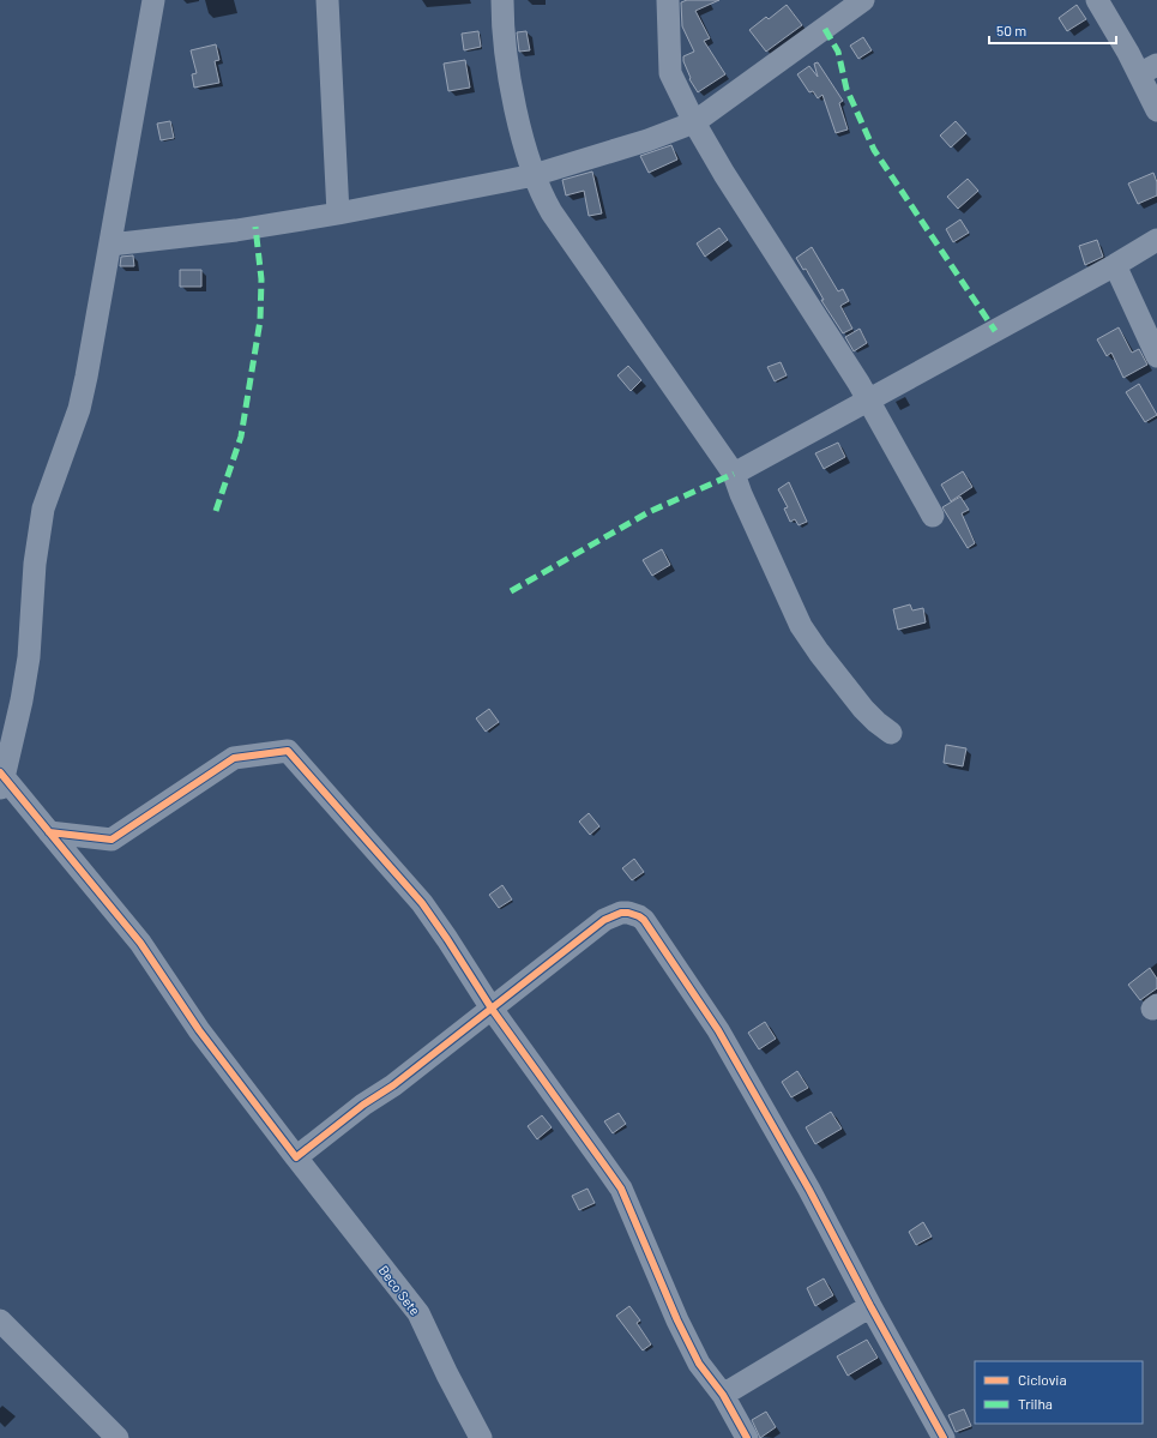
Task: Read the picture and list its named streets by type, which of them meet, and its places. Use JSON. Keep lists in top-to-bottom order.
{
  "streets": {
    "street": ["Beco Sete"]
  },
  "legend": ["Ciclovia", "Trilha"],
  "scale_bar": "50 m"
}
